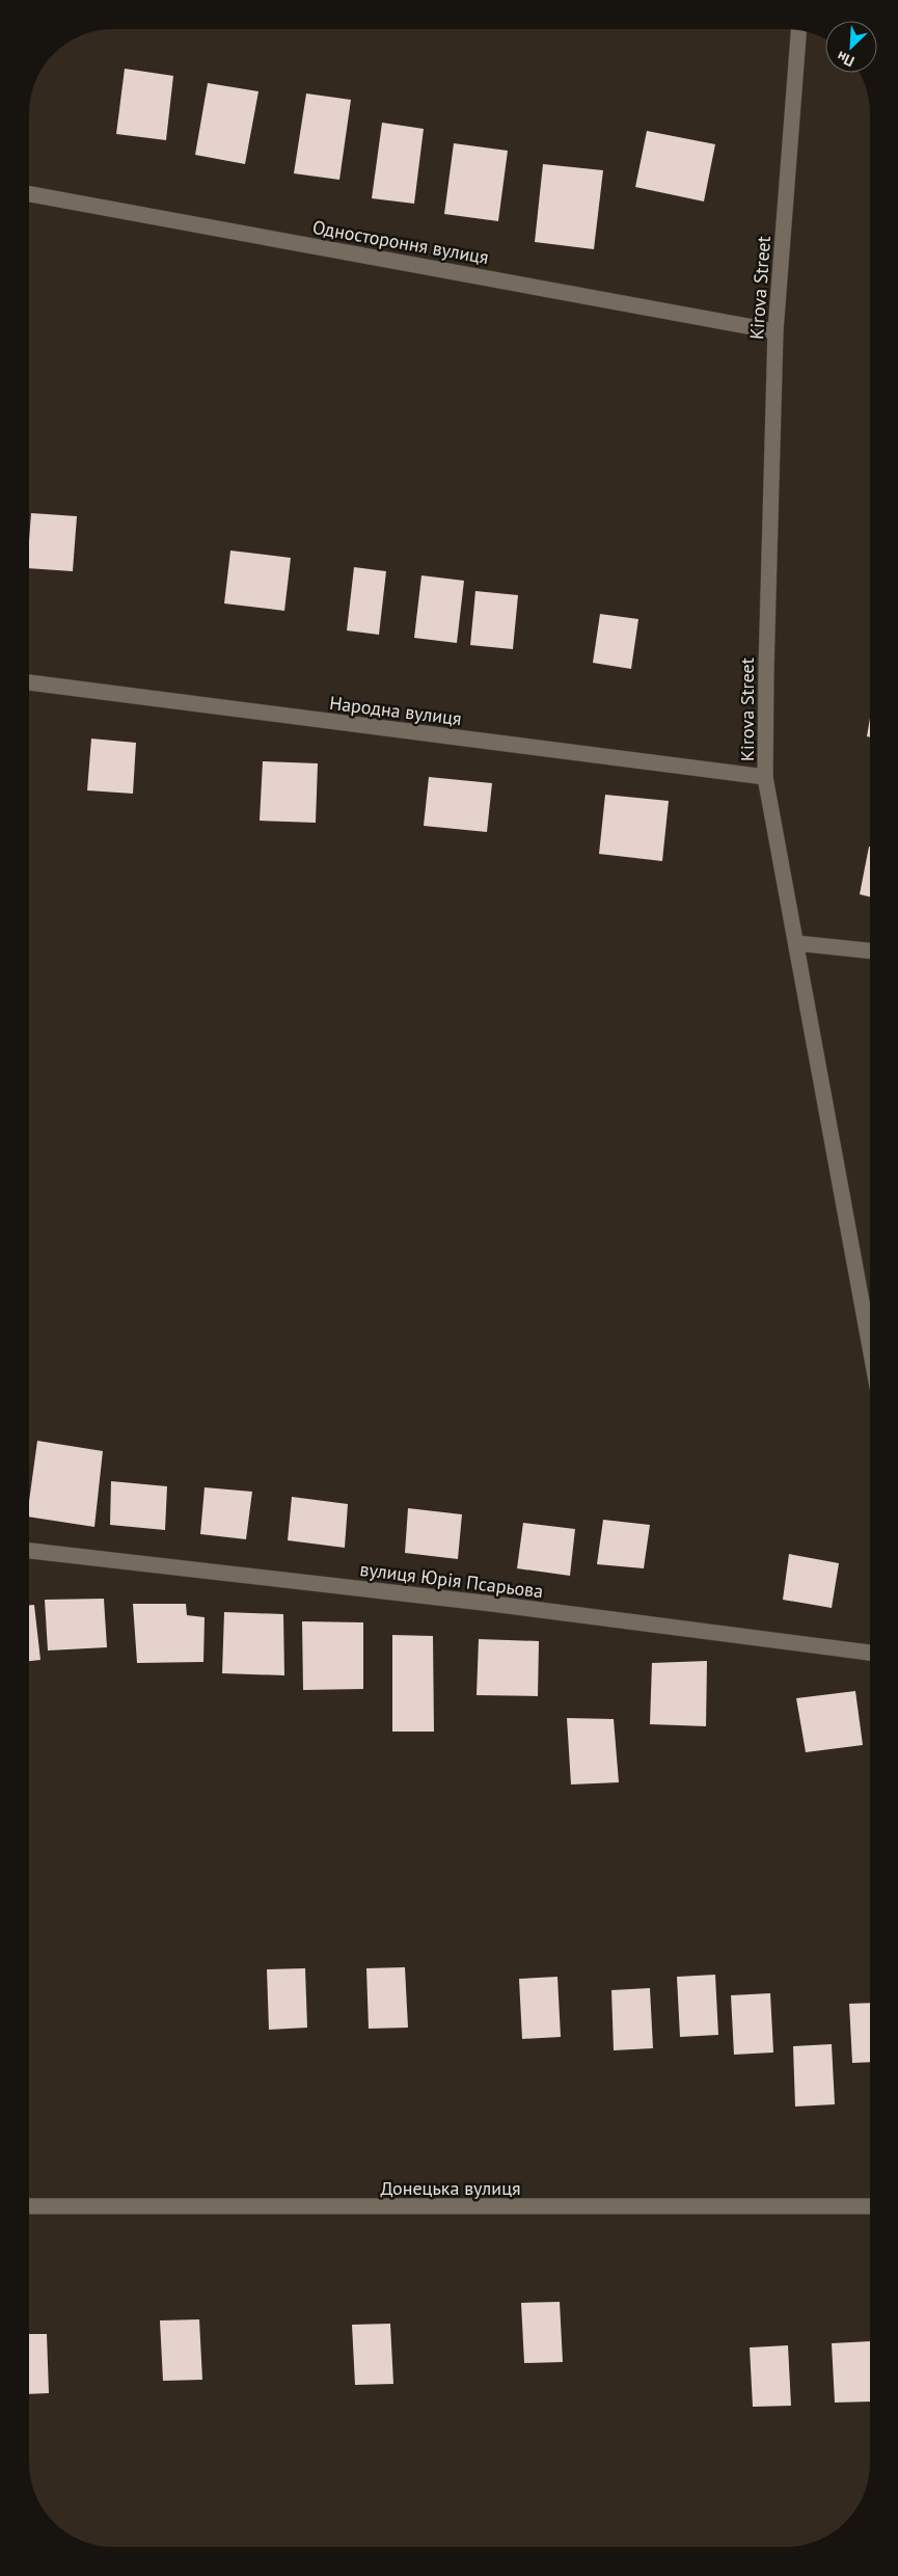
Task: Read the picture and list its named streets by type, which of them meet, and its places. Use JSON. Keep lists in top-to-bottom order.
{
  "streets": {
    "street": [
      "Одностороння вулиця",
      "Kirova Street",
      "вулиця Юрія Псарьова",
      "Донецька вулиця"
    ]
  },
  "crossings": [
    ["Одностороння вулиця", "Kirova Street"]
  ],
  "north": "bottom left"
}
